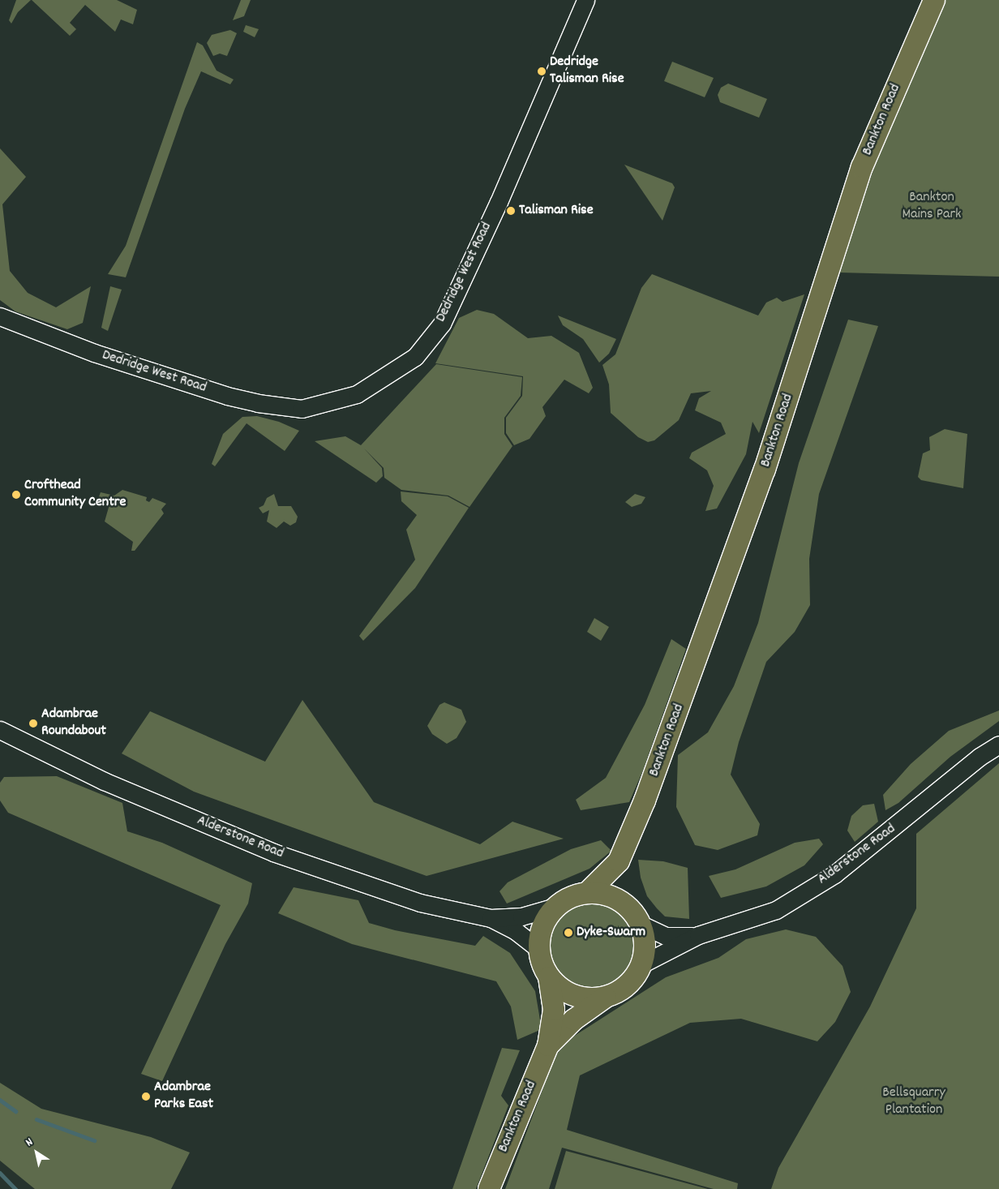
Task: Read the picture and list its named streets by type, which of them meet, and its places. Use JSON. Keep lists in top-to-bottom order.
{
  "streets": {
    "main road": ["Bankton Road"],
    "street": ["Dedridge West Road", "Alderstone Road"]
  },
  "crossings": [
    ["Bankton Road", "Alderstone Road"]
  ],
  "parks": ["Bankton Mains Park", "Bellsquarry Plantation"],
  "places": [
    "Dedridge Talisman Rise",
    "Talisman Rise",
    "Crofthead Community Centre",
    "Adambrae Roundabout",
    "Dyke-Swarm",
    "Adambrae Parks East"
  ],
  "north": "top left"
}
